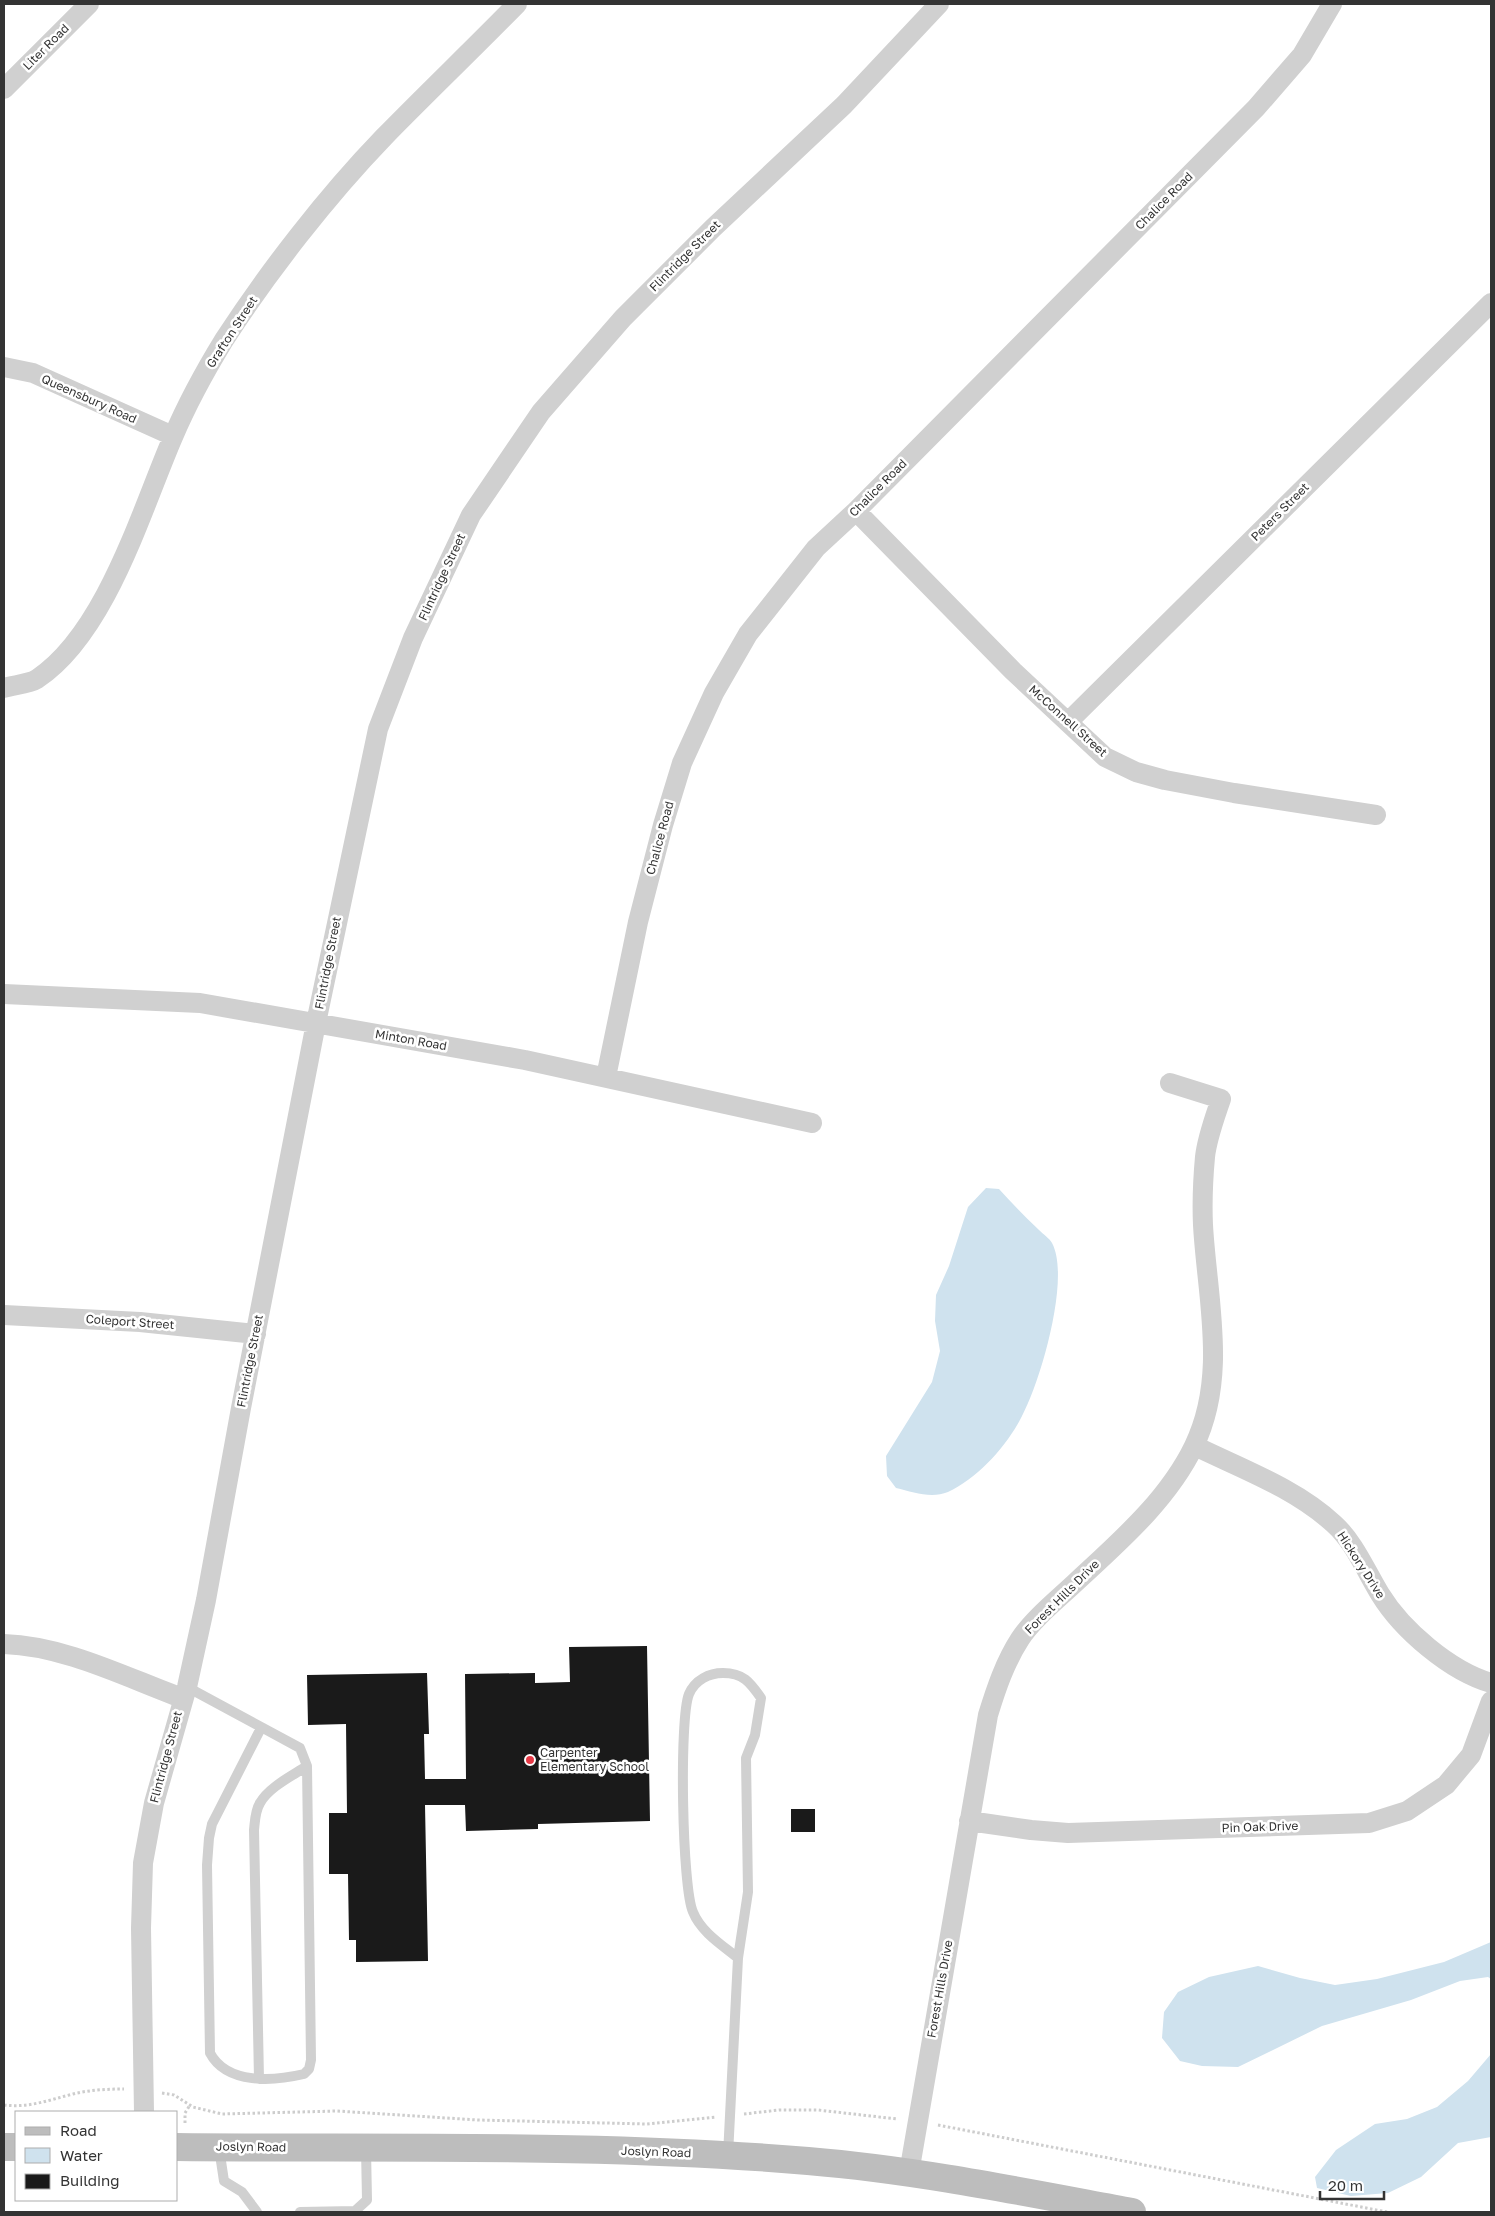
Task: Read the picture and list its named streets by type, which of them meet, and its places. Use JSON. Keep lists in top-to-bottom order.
{
  "streets": {
    "street": [
      "Liter Road",
      "Chalice Road",
      "Flintridge Street",
      "Grafton Street",
      "Queensbury Road",
      "Peters Street",
      "McConnell Street",
      "Minton Road",
      "Coleport Street",
      "Hickory Drive",
      "Forest Hills Drive",
      "Pin Oak Drive",
      "Joslyn Road"
    ]
  },
  "crossings": [
    ["Chalice Road", "McConnell Street"],
    ["Chalice Road", "Minton Road"],
    ["Flintridge Street", "Minton Road"],
    ["Flintridge Street", "Coleport Street"],
    ["Grafton Street", "Queensbury Road"],
    ["Peters Street", "McConnell Street"],
    ["Hickory Drive", "Forest Hills Drive"],
    ["Forest Hills Drive", "Pin Oak Drive"],
    ["Forest Hills Drive", "Joslyn Road"]
  ],
  "places": ["Carpenter Elementary School"],
  "legend": ["Road", "Water", "Building"],
  "scale_bar": "20 m"
}
